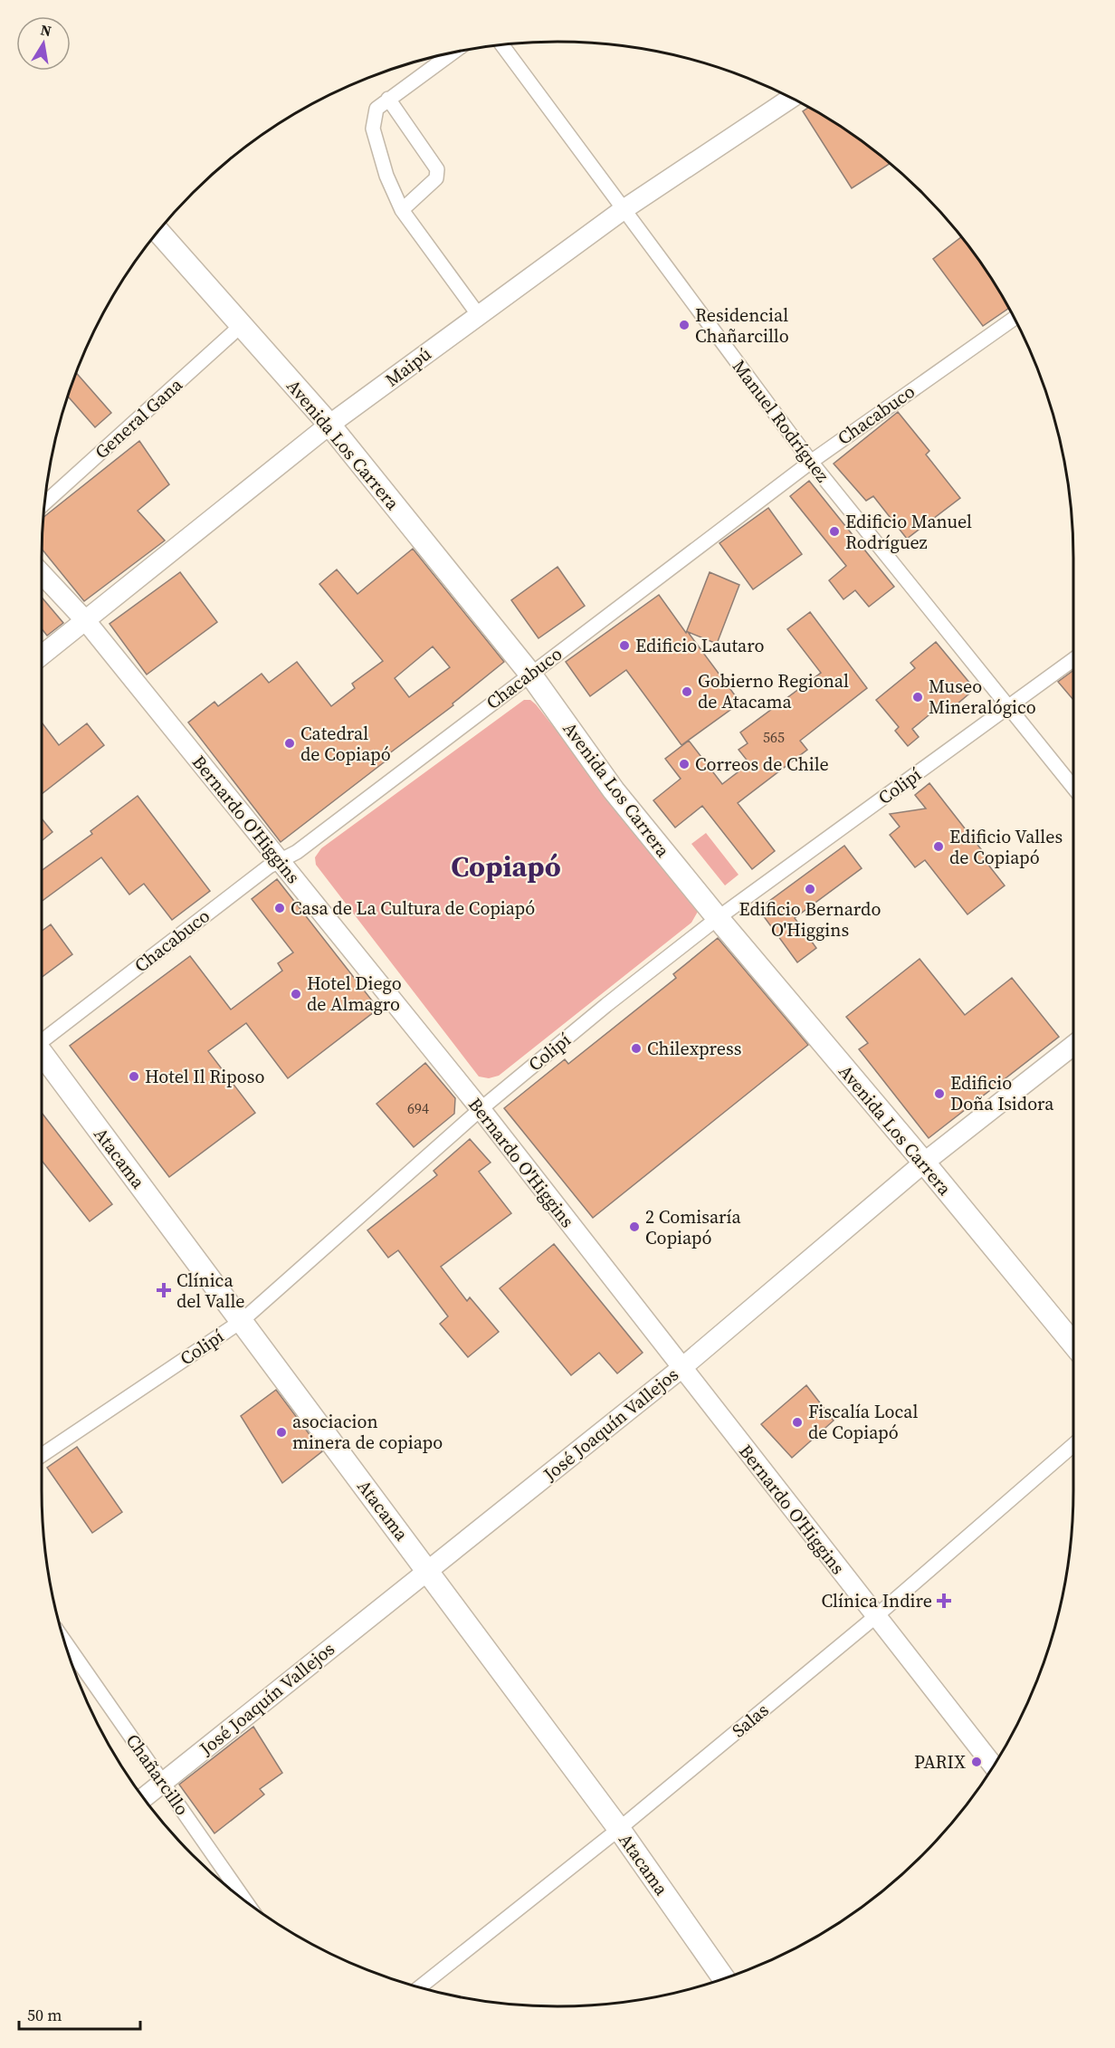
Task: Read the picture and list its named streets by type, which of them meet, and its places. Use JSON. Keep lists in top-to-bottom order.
{
  "streets": {
    "main road": [
      "Maipú",
      "Avenida Los Carrera",
      "Bernardo O'Higgins",
      "Atacama",
      "José Joaquín Vallejos"
    ],
    "street": [
      "Chacabuco",
      "General Gana",
      "Manuel Rodríguez",
      "Colipí",
      "Salas",
      "Chañarcillo"
    ]
  },
  "crossings": [
    ["Maipú", "Manuel Rodríguez"],
    ["Maipú", "Avenida Los Carrera"],
    ["Maipú", "Bernardo O'Higgins"],
    ["Chacabuco", "Manuel Rodríguez"],
    ["Chacabuco", "Avenida Los Carrera"],
    ["Chacabuco", "Bernardo O'Higgins"],
    ["General Gana", "Avenida Los Carrera"],
    ["Manuel Rodríguez", "Colipí"],
    ["Avenida Los Carrera", "Colipí"],
    ["Avenida Los Carrera", "José Joaquín Vallejos"],
    ["Colipí", "Bernardo O'Higgins"],
    ["Colipí", "Atacama"],
    ["Bernardo O'Higgins", "José Joaquín Vallejos"],
    ["Bernardo O'Higgins", "Salas"],
    ["Atacama", "José Joaquín Vallejos"],
    ["Atacama", "Salas"],
    ["José Joaquín Vallejos", "Chañarcillo"]
  ],
  "districts": ["Copiapó"],
  "places": {
    "other": [
      "Residencial Chañarcillo",
      "Edificio Manuel Rodríguez",
      "Edificio Lautaro",
      "Gobierno Regional de Atacama",
      "Museo Mineralógico",
      "Catedral de Copiapó",
      "Correos de Chile",
      "Edificio Valles de Copiapó",
      "Edificio Bernardo O'Higgins",
      "Casa de La Cultura de Copiapó",
      "Hotel Diego de Almagro",
      "Chilexpress",
      "Hotel Il Riposo",
      "Edificio Doña Isidora",
      "2 Comisaría Copiapó",
      "Fiscalía Local de Copiapó",
      "asociacion minera de copiapo",
      "PARIX"
    ],
    "health": ["Clínica del Valle", "Clínica Indire"]
  },
  "house_numbers": ["565", "694"],
  "scale_bar": "50 m",
  "north": "top"
}
